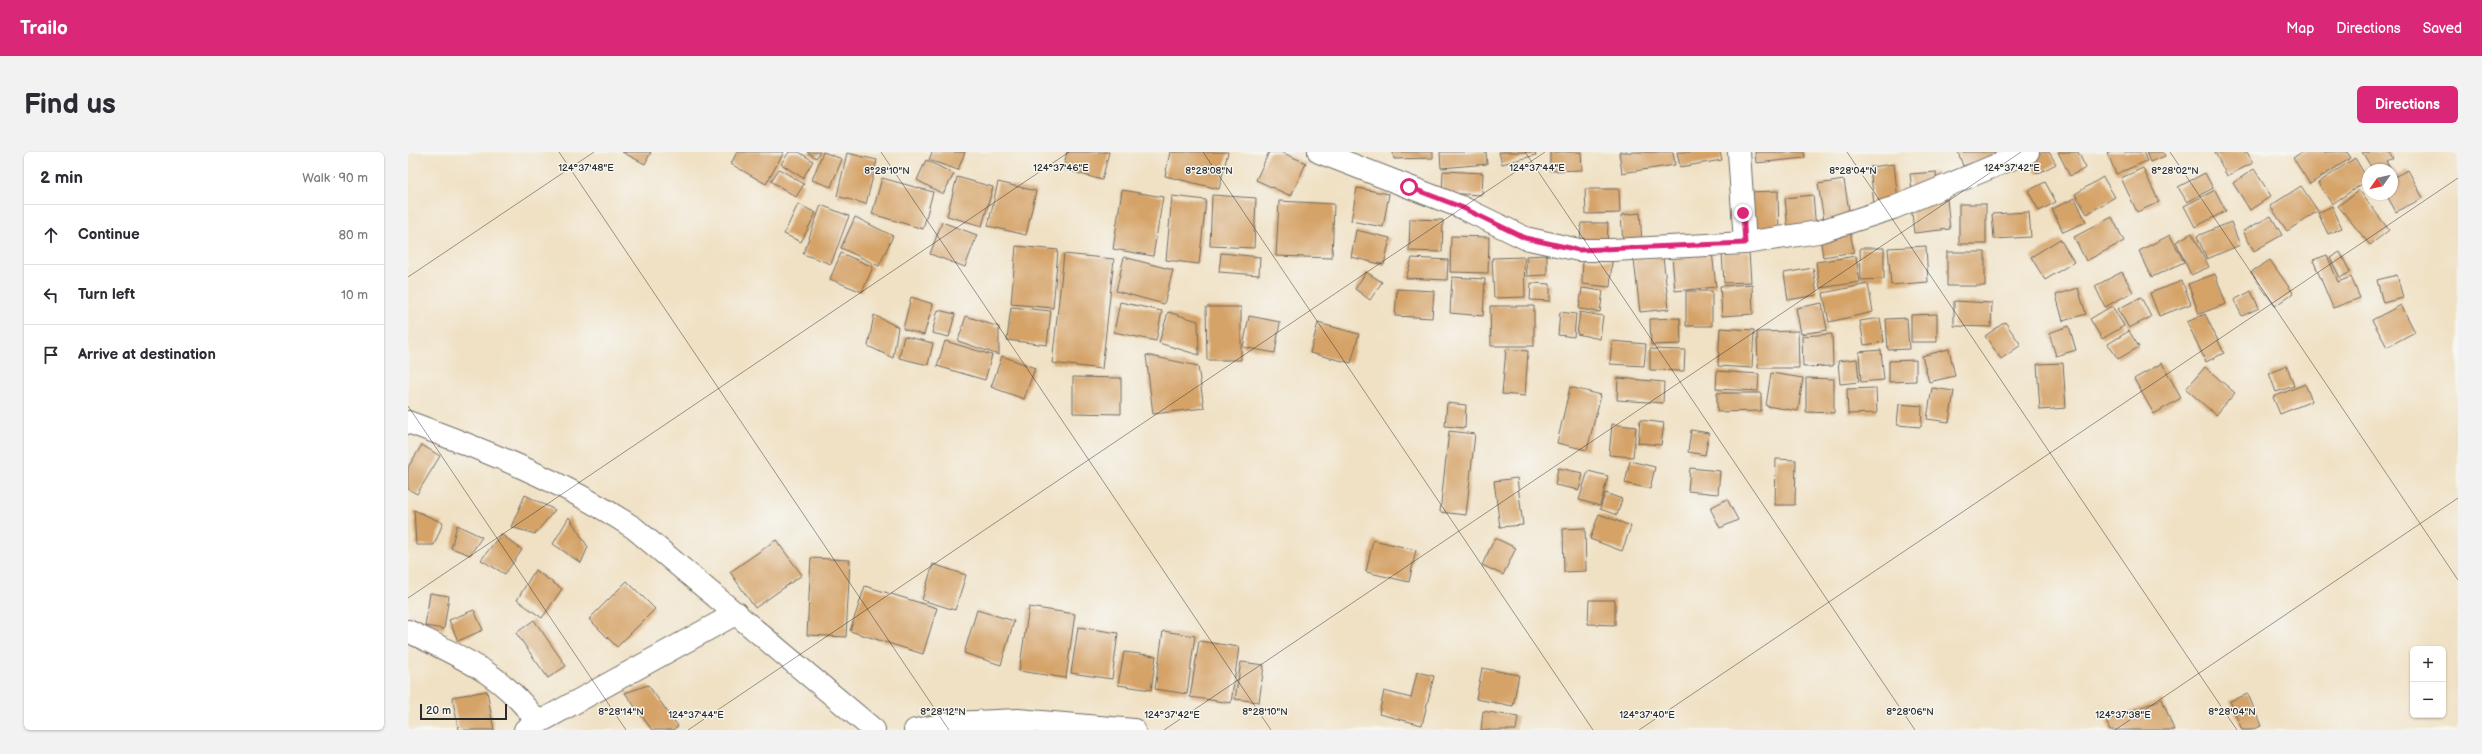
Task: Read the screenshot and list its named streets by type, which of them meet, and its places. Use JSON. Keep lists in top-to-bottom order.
{
  "scale_bar": "20 m",
  "north": "bottom left",
  "page": {
    "header": "Trailo",
    "nav": ["Map", "Directions", "Saved"],
    "buttons": "Directions",
    "title": "Find us",
    "heading": ["2 min", "Walk · 90 m"],
    "list": [
      ["Continue", "80 m"],
      ["Turn left", "10 m"],
      "Arrive at destination"
    ],
    "map_buttons": ["+", "−"],
    "scale": "20 m"
  },
  "coordinates": [
    "124°37'48\"E",
    "124°37'46\"E",
    "124°37'44\"E",
    "124°37'42\"E",
    "8°28'10\"N",
    "8°28'08\"N",
    "8°28'04\"N",
    "8°28'02\"N",
    "8°28'14\"N",
    "8°28'12\"N",
    "8°28'06\"N",
    "124°37'40\"E",
    "124°37'38\"E"
  ]
}
